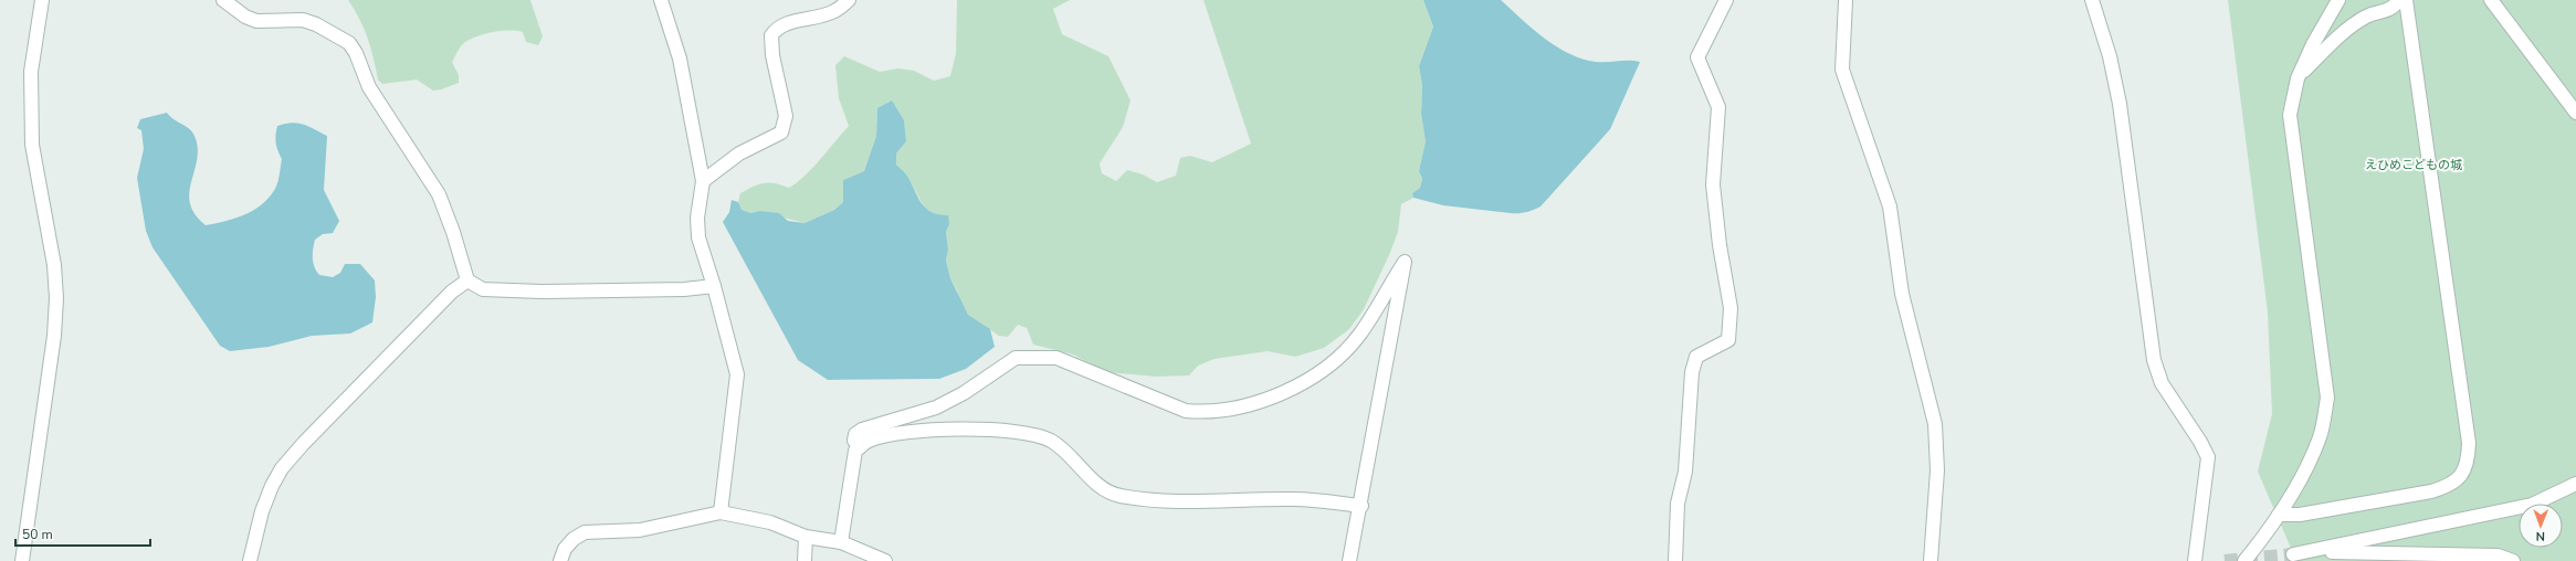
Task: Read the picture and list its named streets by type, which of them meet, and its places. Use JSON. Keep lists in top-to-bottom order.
{
  "parks": ["えひめこどもの城"],
  "scale_bar": "50 m",
  "north": "bottom"
}
